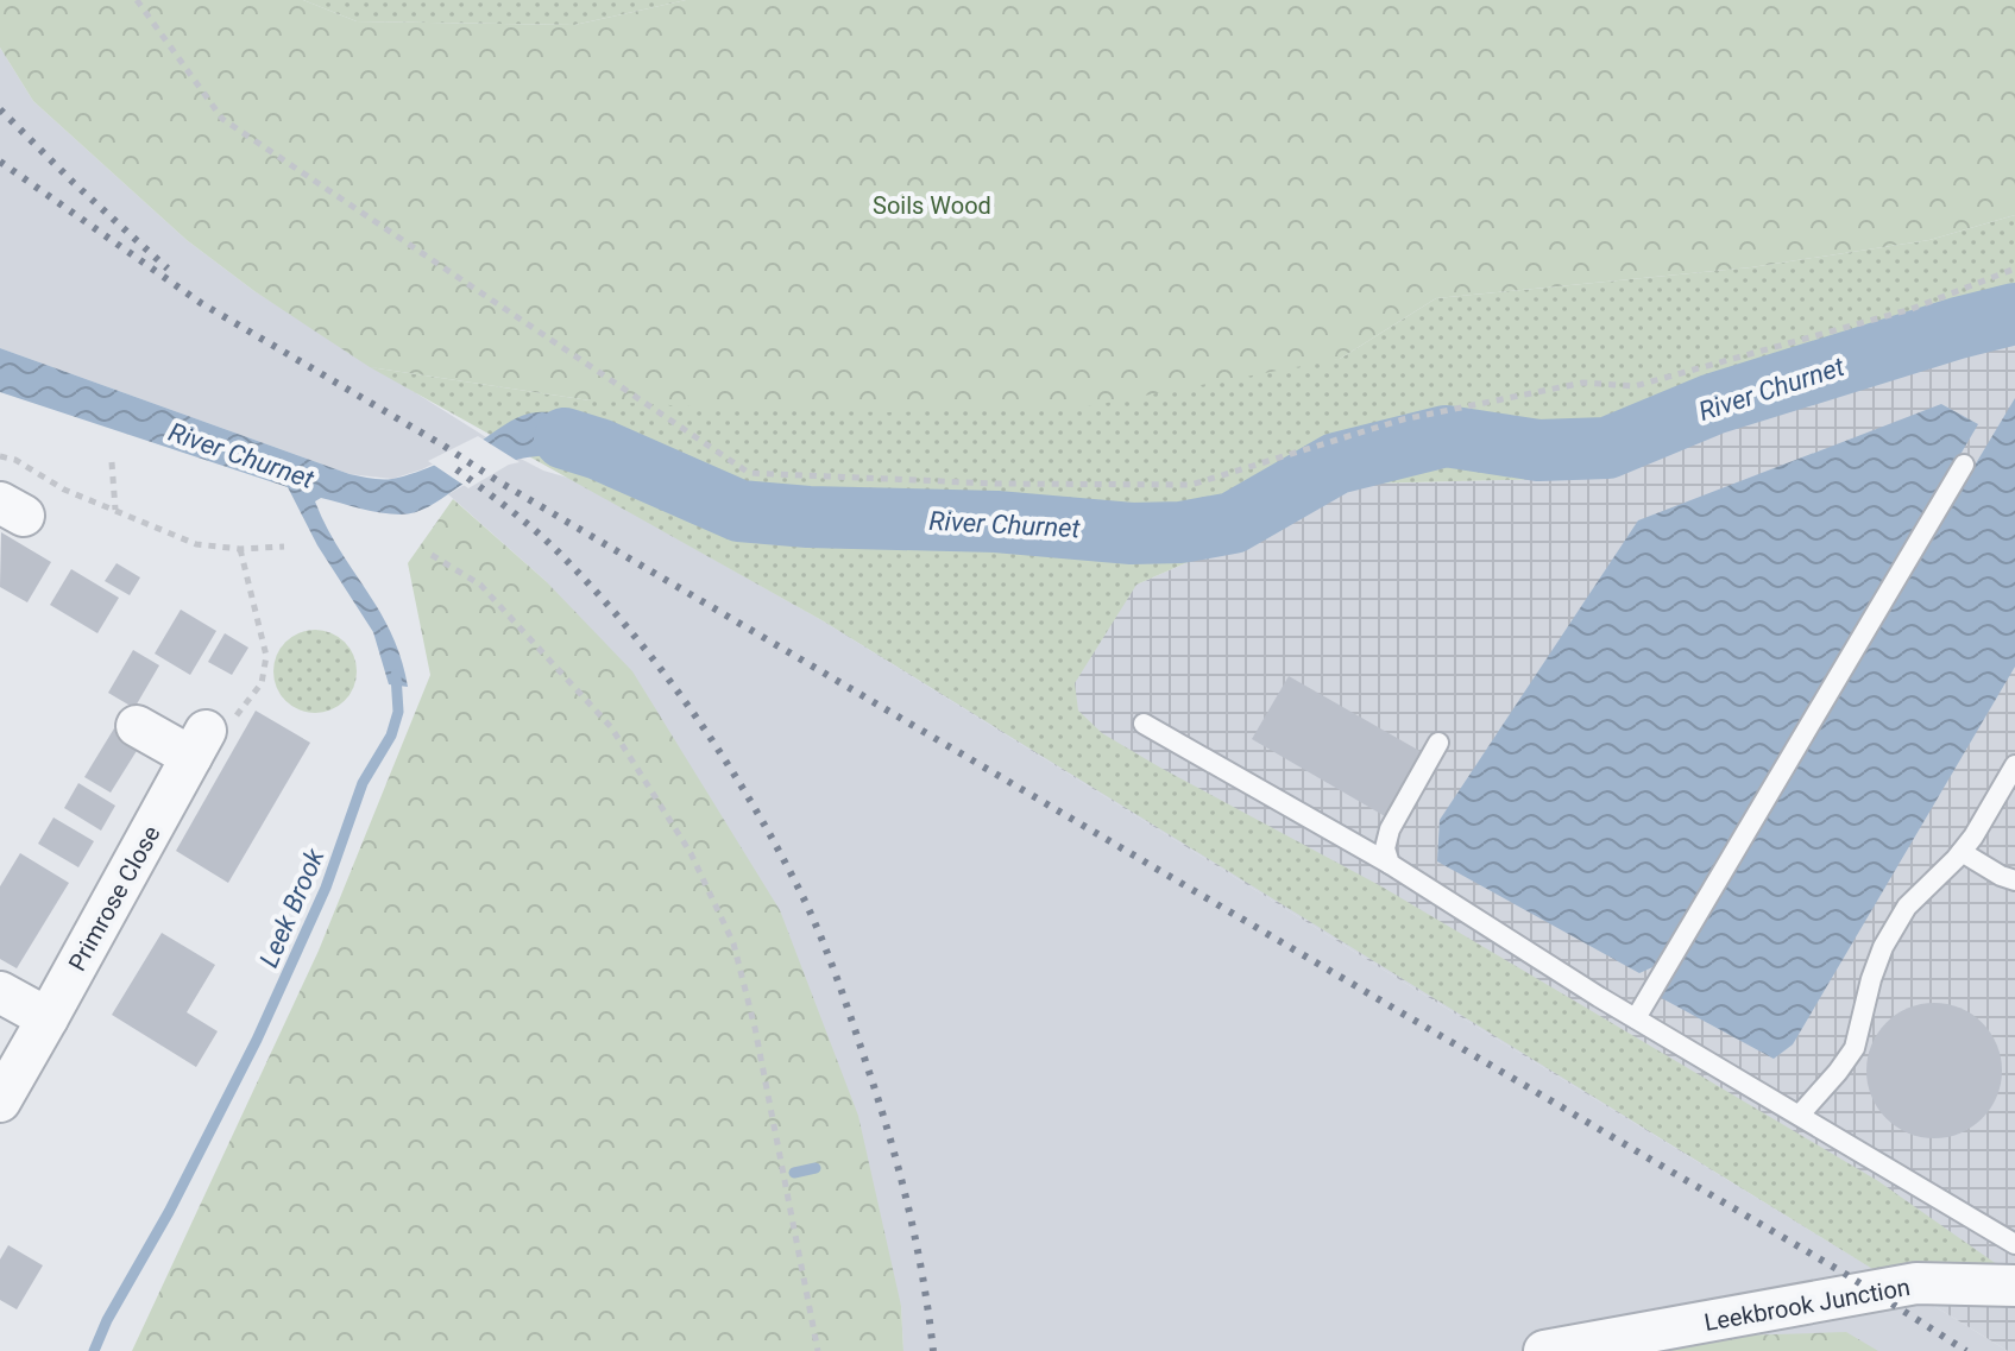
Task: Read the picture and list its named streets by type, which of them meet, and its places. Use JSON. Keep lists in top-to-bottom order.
{
  "streets": {
    "street": ["Primrose Close", "Leekbrook Junction"]
  },
  "water": ["River Churnet", "Leek Brook"],
  "parks": ["Soils Wood"]
}
